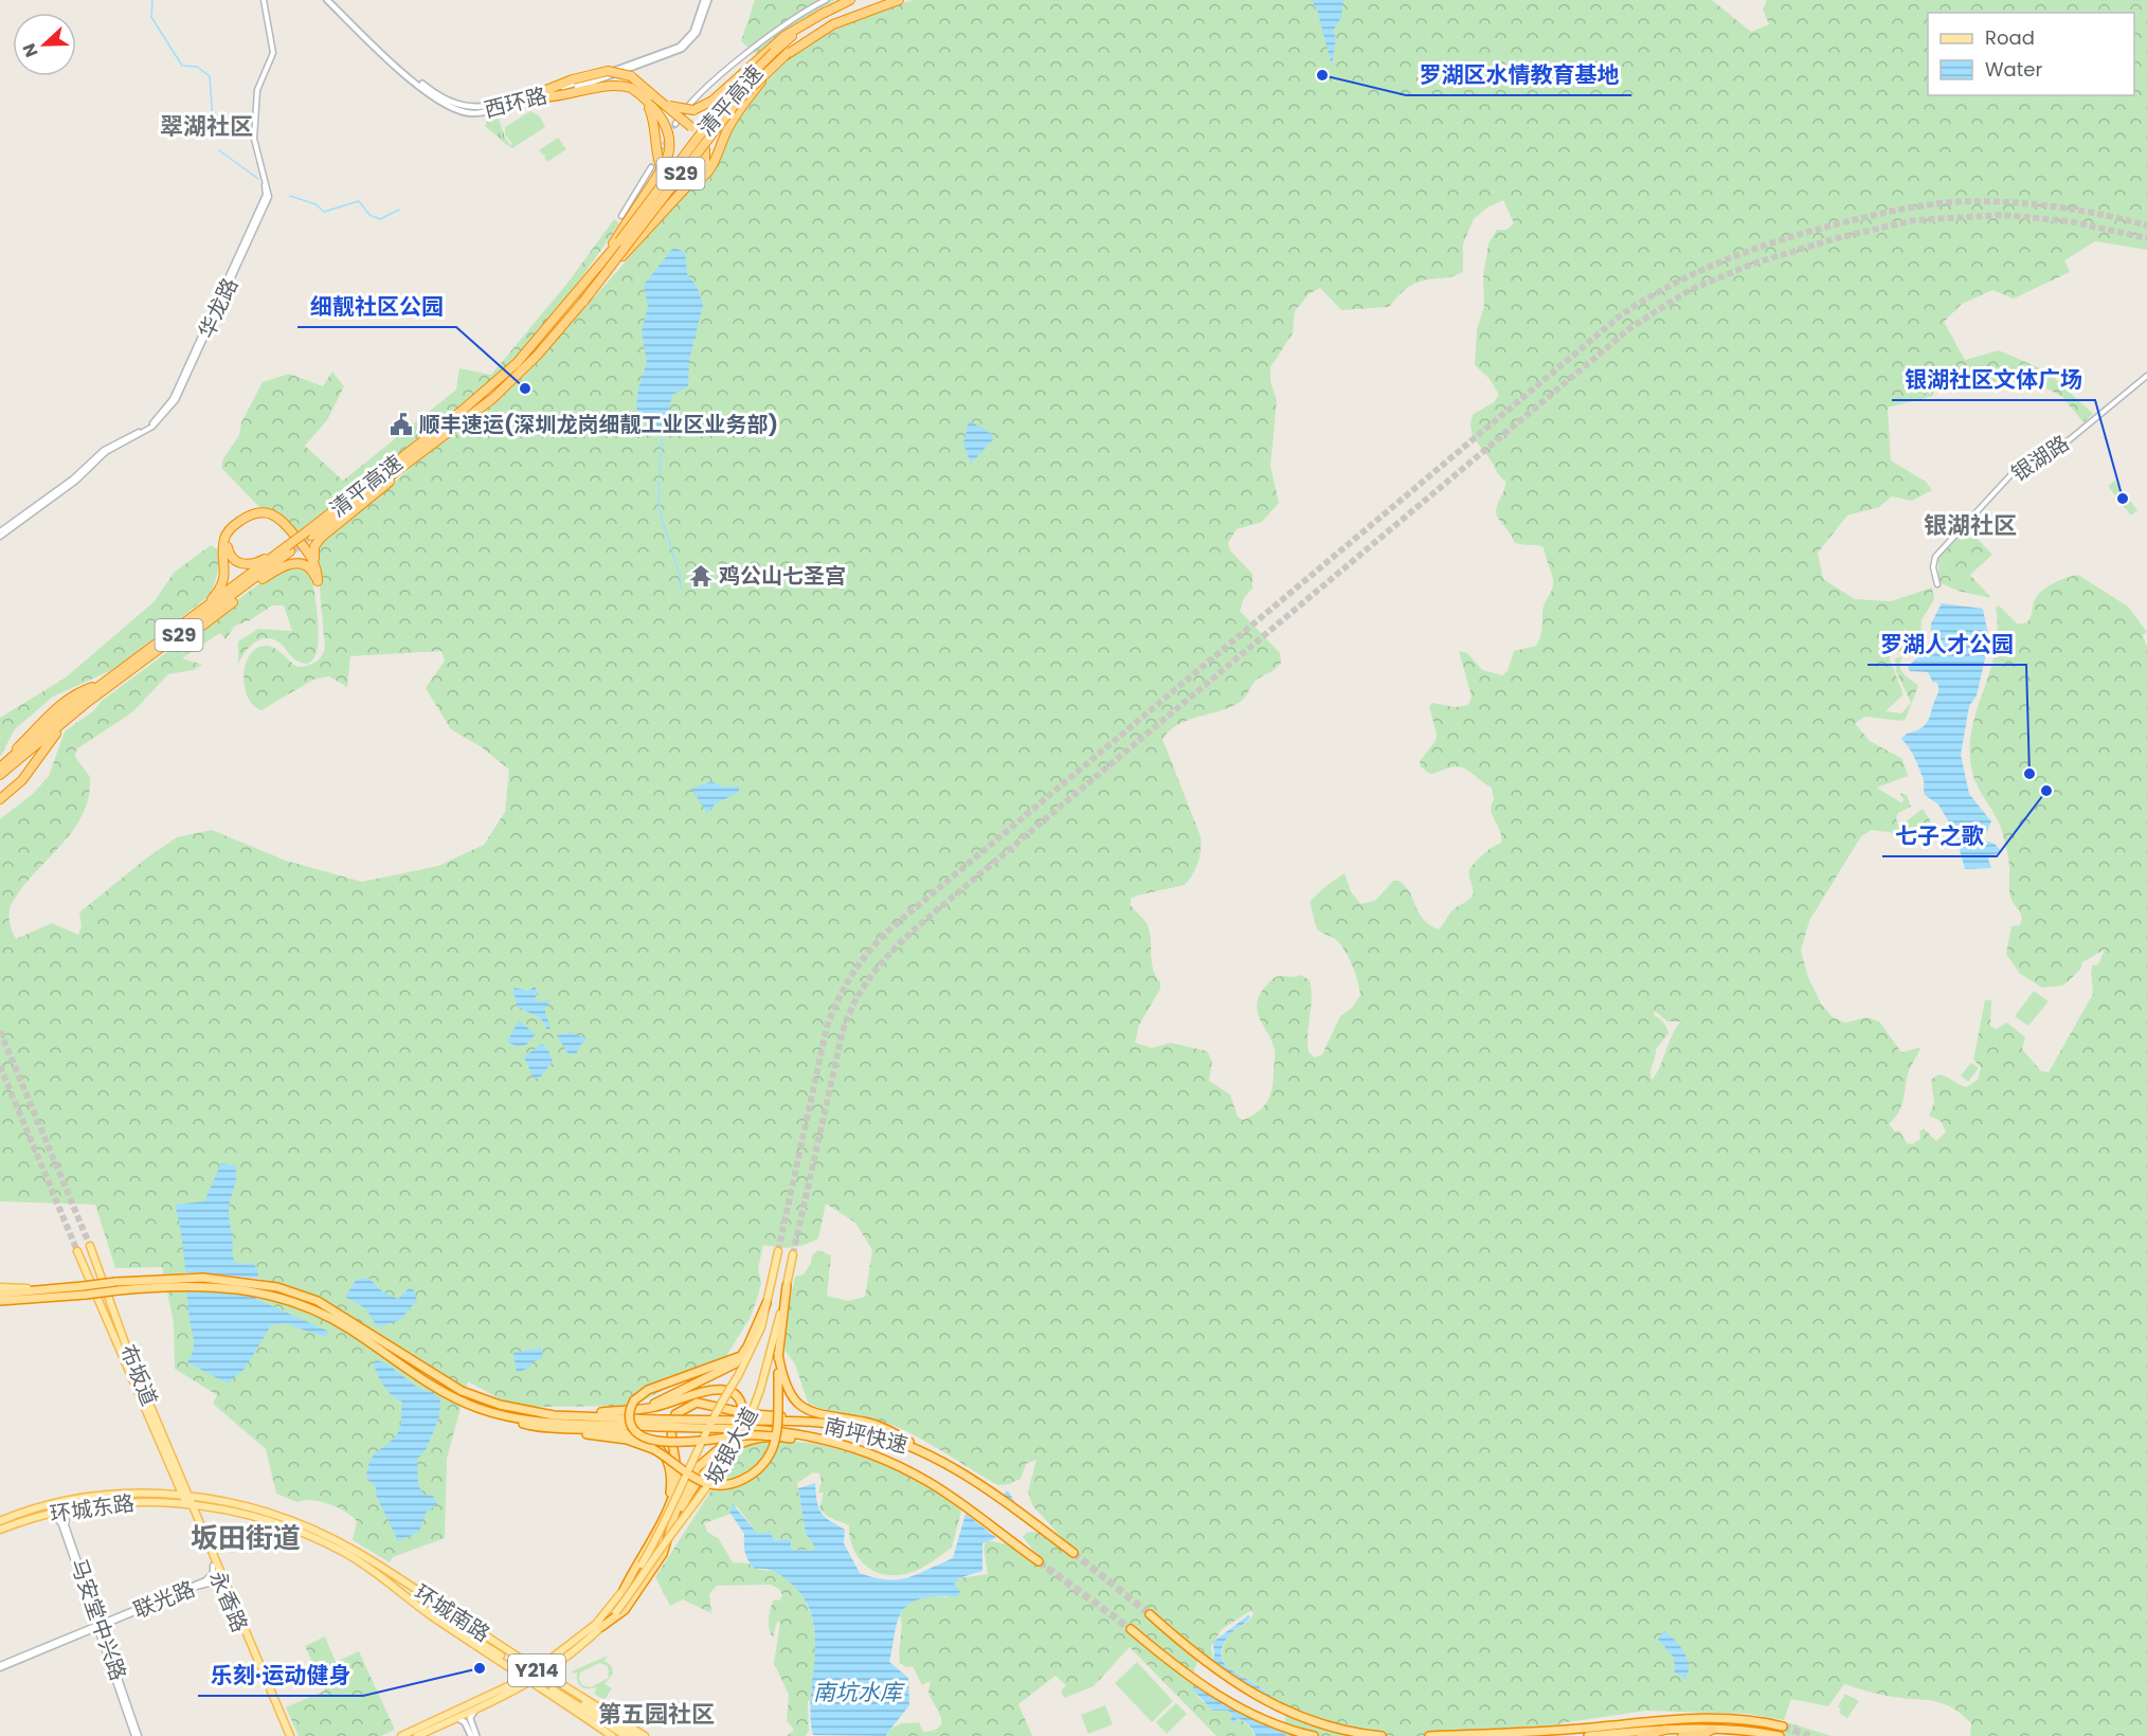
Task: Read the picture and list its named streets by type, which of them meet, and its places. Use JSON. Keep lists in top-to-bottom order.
{
  "streets": {
    "highway": ["清平高速", "S29", "南坪快速"],
    "main road": [
      "西环路",
      "布坂道",
      "坂银大道",
      "环城东路",
      "永香路",
      "环城南路",
      "Y214"
    ],
    "street": [
      "华龙路",
      "银湖路",
      "联光路",
      "马安堂中兴路"
    ]
  },
  "crossings": [
    ["布坂道", "环城东路"],
    ["布坂道", "永香路"],
    ["布坂道", "环城南路"],
    ["坂银大道", "Y214"],
    ["环城东路", "永香路"],
    ["环城东路", "环城南路"],
    ["环城东路", "马安堂中兴路"],
    ["联光路", "永香路"],
    ["联光路", "马安堂中兴路"],
    ["永香路", "环城南路"],
    ["环城南路", "Y214"]
  ],
  "districts": [
    "翠湖社区",
    "银湖社区",
    "坂田街道",
    "第五园社区"
  ],
  "water": ["南坑水库"],
  "places": {
    "other": [
      "罗湖区水情教育基地",
      "细靓社区公园",
      "银湖社区文体广场",
      "罗湖人才公园",
      "七子之歌",
      "乐刻·运动健身"
    ],
    "public building": ["顺丰速运(深圳龙岗细靓工业区业务部)"],
    "temple": ["鸡公山七圣宫"]
  },
  "legend": ["Road", "Water"],
  "north": "left"
}
